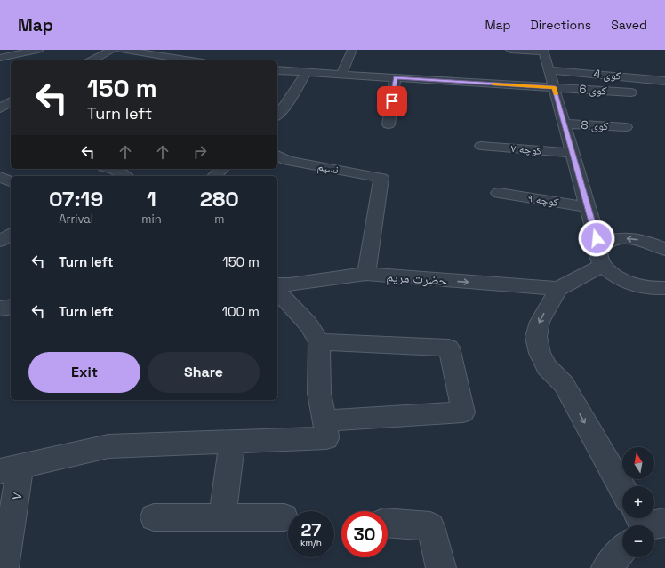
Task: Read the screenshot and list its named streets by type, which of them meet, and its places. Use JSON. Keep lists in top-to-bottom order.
{
  "streets": {
    "street": [
      "کوی 4",
      "کوی 6",
      "کوی 8",
      "کوچه ۷",
      "نسیم",
      "کوچه ۹",
      "حضرت مریم",
      "۷"
    ]
  },
  "crossings": [
    ["نسیم", "حضرت مریم"]
  ],
  "one_way": ["حضرت مریم"],
  "north": "top",
  "page": {
    "header": "Map",
    "nav": ["Map", "Directions", "Saved"],
    "turn": ["150 m", "Turn left"],
    "eta": [
      "07:19",
      "Arrival",
      "1",
      "min",
      "280",
      "m"
    ],
    "list": [
      {
        "name": "Turn left",
        "value": "150 m"
      },
      {
        "name": "Turn left",
        "value": "100 m"
      }
    ],
    "buttons": ["Exit", "Share"],
    "map_buttons": ["+", "−"],
    "speed": "27 km/h",
    "limit": "30"
  }
}
